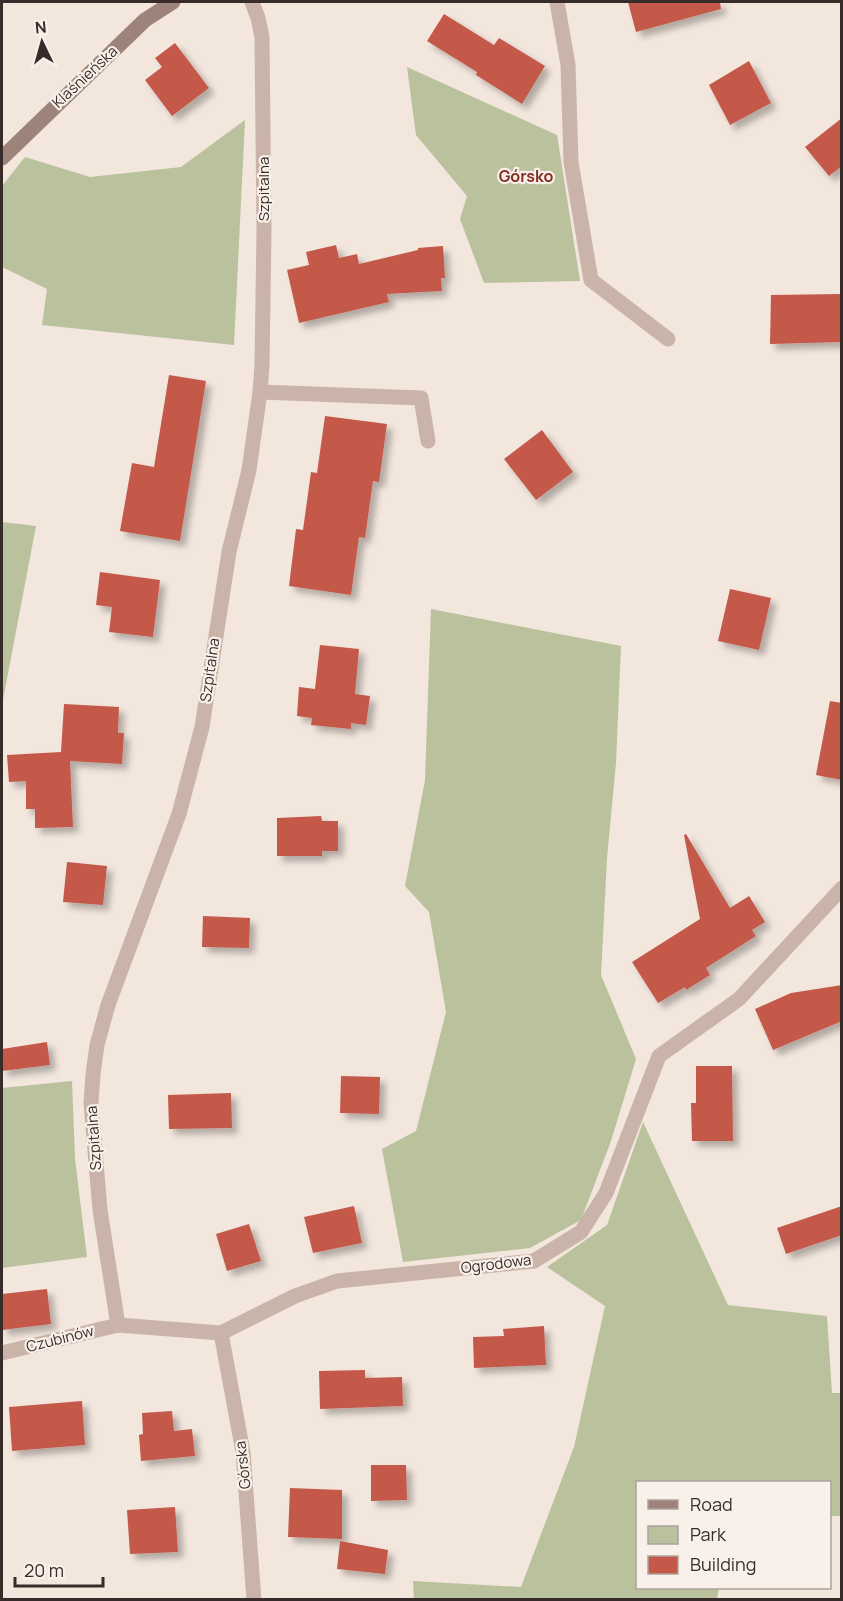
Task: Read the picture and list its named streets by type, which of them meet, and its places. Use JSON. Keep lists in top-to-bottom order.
{
  "streets": {
    "street": [
      "Klaśnieńska",
      "Szpitalna",
      "Ogrodowa",
      "Czubinów",
      "Górska"
    ]
  },
  "crossings": [
    ["Szpitalna", "Czubinów"],
    ["Ogrodowa", "Górska"]
  ],
  "districts": ["Górsko"],
  "legend": ["Road", "Park", "Building"],
  "scale_bar": "20 m",
  "north": "top"
}
